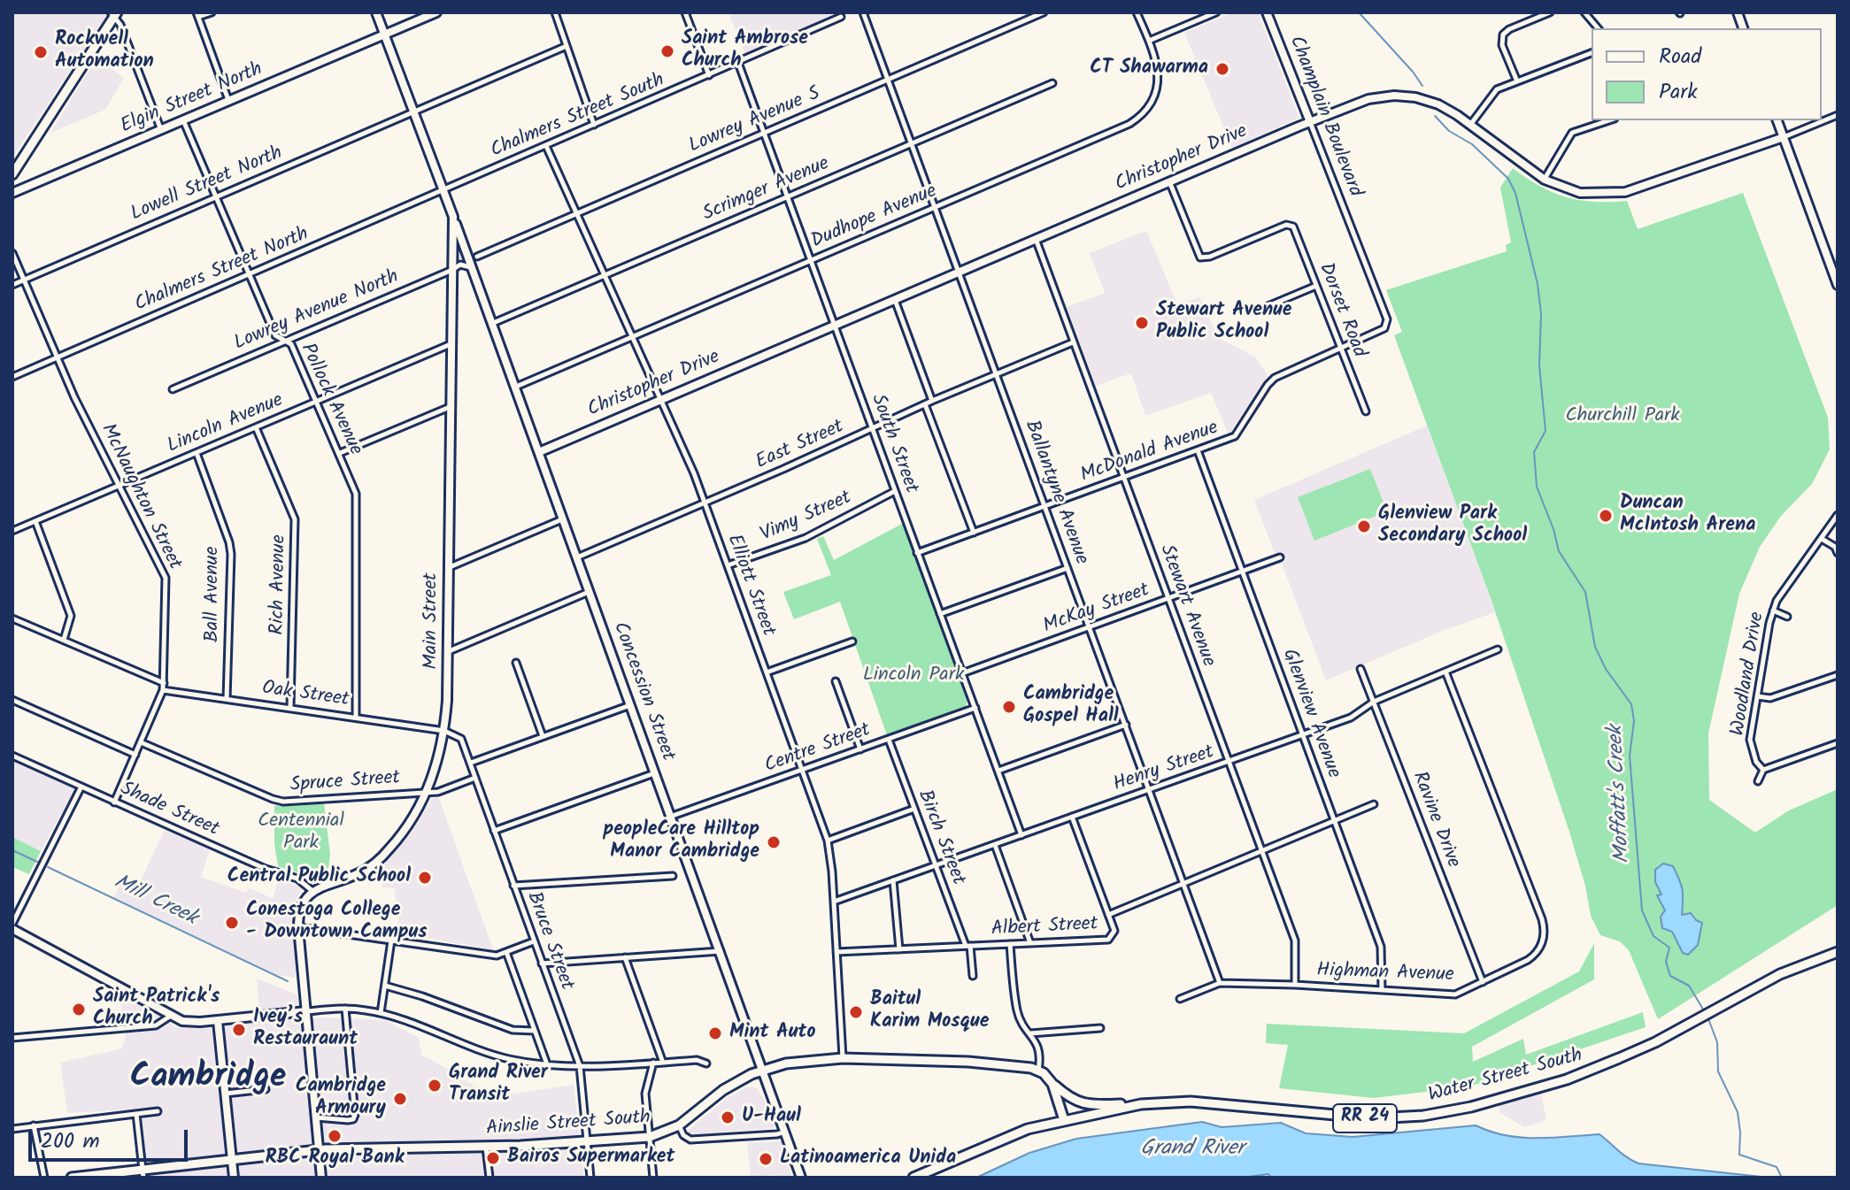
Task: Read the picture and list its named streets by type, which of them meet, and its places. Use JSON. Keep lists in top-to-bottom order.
{
  "streets": {
    "main road": [
      "Elgin Street North",
      "Champlain Boulevard",
      "Christopher Drive",
      "Main Street",
      "Concession Street",
      "Water Street South",
      "RR 24",
      "Ainslie Street South"
    ],
    "street": [
      "Chalmers Street South",
      "Lowrey Avenue S",
      "Lowell Street North",
      "Scrimger Avenue",
      "Dudhope Avenue",
      "Chalmers Street North",
      "Dorset Road",
      "Lowrey Avenue North",
      "Pollock Avenue",
      "Lincoln Avenue",
      "South Street",
      "East Street",
      "McDonald Avenue",
      "Ballantyne Avenue",
      "McNaughton Street",
      "Vimy Street",
      "Rich Avenue",
      "Elliott Street",
      "Ball Avenue",
      "Stewart Avenue",
      "McKay Street",
      "Woodland Drive",
      "Oak Street",
      "Glenview Avenue",
      "Centre Street",
      "Henry Street",
      "Spruce Street",
      "Shade Street",
      "Ravine Drive",
      "Birch Street",
      "Albert Street",
      "Bruce Street",
      "Highman Avenue"
    ]
  },
  "crossings": [
    ["Elgin Street North", "Pollock Avenue"],
    ["Elgin Street North", "Main Street"],
    ["Chalmers Street South", "Chalmers Street North"],
    ["Chalmers Street South", "South Street"],
    ["Chalmers Street South", "Elliott Street"],
    ["Chalmers Street South", "Main Street"],
    ["Champlain Boulevard", "Christopher Drive"],
    ["Champlain Boulevard", "McDonald Avenue"],
    ["Lowrey Avenue S", "South Street"],
    ["Lowrey Avenue S", "Ballantyne Avenue"],
    ["Lowrey Avenue S", "Elliott Street"],
    ["Christopher Drive", "Dorset Road"],
    ["Christopher Drive", "South Street"],
    ["Christopher Drive", "Ballantyne Avenue"],
    ["Christopher Drive", "Elliott Street"],
    ["Christopher Drive", "Stewart Avenue"],
    ["Christopher Drive", "Concession Street"],
    ["Lowell Street North", "Pollock Avenue"],
    ["Lowell Street North", "McNaughton Street"],
    ["Lowell Street North", "Main Street"],
    ["Scrimger Avenue", "South Street"],
    ["Scrimger Avenue", "Ballantyne Avenue"],
    ["Scrimger Avenue", "Elliott Street"],
    ["Scrimger Avenue", "Concession Street"],
    ["Dudhope Avenue", "South Street"],
    ["Dudhope Avenue", "Ballantyne Avenue"],
    ["Dudhope Avenue", "Elliott Street"],
    ["Dudhope Avenue", "Concession Street"],
    ["Chalmers Street North", "Pollock Avenue"],
    ["Chalmers Street North", "McNaughton Street"],
    ["Chalmers Street North", "Main Street"],
    ["Dorset Road", "McDonald Avenue"],
    ["Lowrey Avenue North", "Pollock Avenue"],
    ["Lowrey Avenue North", "Main Street"],
    ["Lowrey Avenue North", "Concession Street"],
    ["Pollock Avenue", "Lincoln Avenue"],
    ["Pollock Avenue", "Oak Street"],
    ["Lincoln Avenue", "McNaughton Street"],
    ["Lincoln Avenue", "Rich Avenue"],
    ["Lincoln Avenue", "Ball Avenue"],
    ["Lincoln Avenue", "Main Street"],
    ["South Street", "East Street"],
    ["South Street", "McDonald Avenue"],
    ["South Street", "Vimy Street"],
    ["South Street", "McKay Street"],
    ["South Street", "Centre Street"],
    ["South Street", "Henry Street"],
    ["East Street", "Ballantyne Avenue"],
    ["East Street", "Elliott Street"],
    ["East Street", "Stewart Avenue"],
    ["East Street", "Concession Street"],
    ["McDonald Avenue", "Ballantyne Avenue"],
    ["McDonald Avenue", "Stewart Avenue"],
    ["McDonald Avenue", "Glenview Avenue"],
    ["Ballantyne Avenue", "McKay Street"],
    ["Ballantyne Avenue", "Henry Street"],
    ["Ballantyne Avenue", "Albert Street"],
    ["Ballantyne Avenue", "Highman Avenue"],
    ["McNaughton Street", "Oak Street"],
    ["McNaughton Street", "Spruce Street"],
    ["McNaughton Street", "Shade Street"],
    ["Vimy Street", "Elliott Street"],
    ["Rich Avenue", "Oak Street"],
    ["Elliott Street", "Centre Street"],
    ["Elliott Street", "Henry Street"],
    ["Elliott Street", "Albert Street"],
    ["Elliott Street", "Ainslie Street South"],
    ["Ball Avenue", "Oak Street"],
    ["Stewart Avenue", "McKay Street"],
    ["Stewart Avenue", "Henry Street"],
    ["Stewart Avenue", "Albert Street"],
    ["Stewart Avenue", "Highman Avenue"],
    ["McKay Street", "Glenview Avenue"],
    ["Main Street", "Concession Street"],
    ["Main Street", "Oak Street"],
    ["Main Street", "Spruce Street"],
    ["Main Street", "Shade Street"],
    ["Main Street", "Bruce Street"],
    ["Concession Street", "Centre Street"],
    ["Concession Street", "Ainslie Street South"],
    ["Oak Street", "Bruce Street"],
    ["Glenview Avenue", "Henry Street"],
    ["Glenview Avenue", "Albert Street"],
    ["Glenview Avenue", "Highman Avenue"],
    ["Centre Street", "Birch Street"],
    ["Henry Street", "Ravine Drive"],
    ["Henry Street", "Birch Street"],
    ["Henry Street", "Highman Avenue"],
    ["Spruce Street", "Bruce Street"],
    ["Ravine Drive", "Highman Avenue"],
    ["Birch Street", "Albert Street"],
    ["Bruce Street", "Ainslie Street South"]
  ],
  "districts": ["Cambridge"],
  "water": ["Moffatt's Creek", "Mill Creek", "Grand River"],
  "parks": ["Churchill Park", "Lincoln Park", "Centennial Park"],
  "places": [
    "Saint Ambrose Church",
    "Rockwell Automation",
    "CT Shawarma",
    "Stewart Avenue Public School",
    "Duncan McIntosh Arena",
    "Glenview Park Secondary School",
    "Cambridge Gospel Hall",
    "peopleCare Hilltop Manor Cambridge",
    "Central Public School",
    "Conestoga College - Downtown Campus",
    "Saint Patrick's Church",
    "Baitul Karim Mosque",
    "Ivey’s Restauraunt",
    "Mint Auto",
    "Grand River Transit",
    "Cambridge Armoury",
    "U-Haul",
    "RBC Royal Bank",
    "Bairos Supermarket",
    "Latinoamerica Unida"
  ],
  "legend": ["Road", "Park"],
  "scale_bar": "200 m"
}
